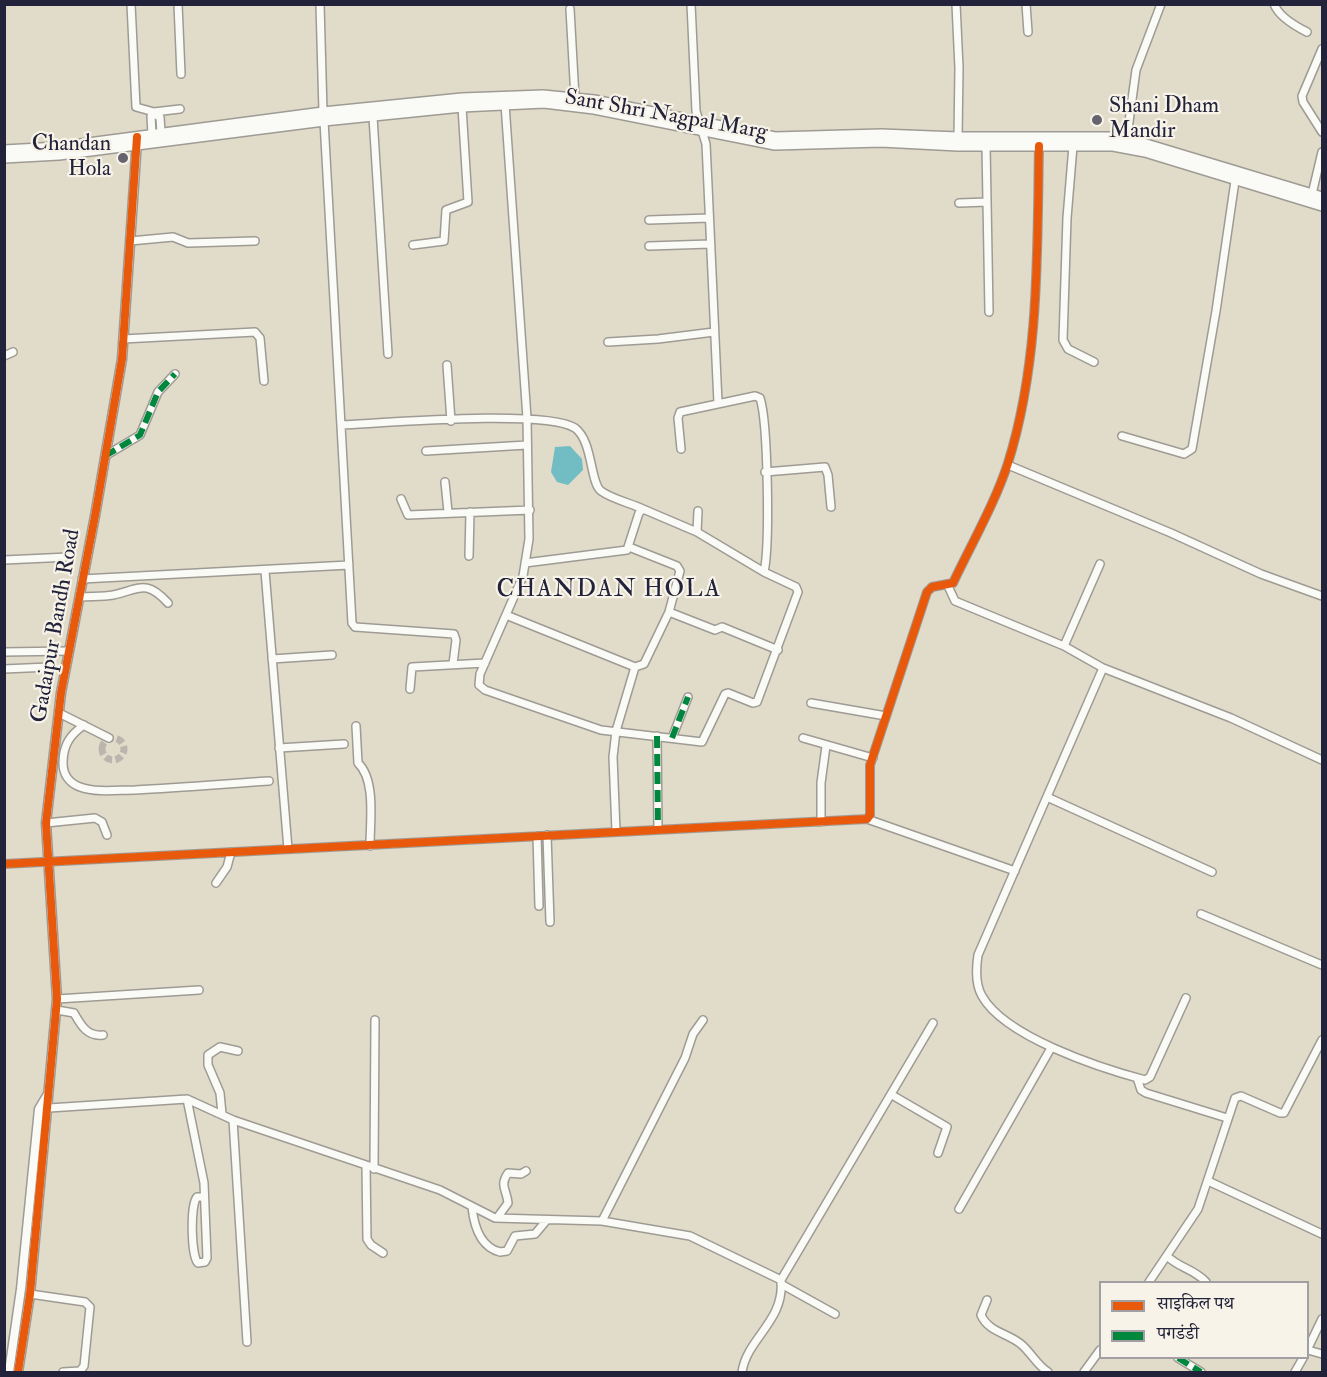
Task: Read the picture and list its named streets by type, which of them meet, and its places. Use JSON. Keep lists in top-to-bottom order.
{
  "streets": {
    "main road": ["Sant Shri Nagpal Marg"],
    "street": ["Gadaipur Bandh Road"]
  },
  "crossings": [
    ["Sant Shri Nagpal Marg", "Gadaipur Bandh Road"]
  ],
  "districts": ["CHANDAN HOLA"],
  "places": ["Shani Dham Mandir", "Chandan Hola"],
  "legend": ["साइकिल पथ", "पगडंडी"]
}
